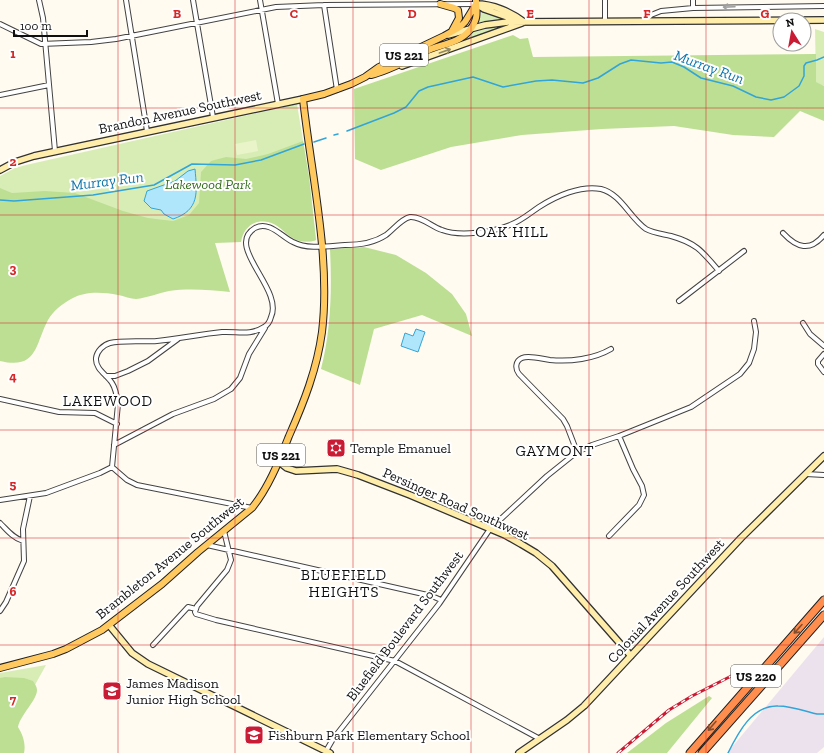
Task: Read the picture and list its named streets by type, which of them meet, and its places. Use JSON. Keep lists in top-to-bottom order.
{
  "streets": {
    "highway": ["US 220"],
    "main road": [
      "US 221",
      "Brandon Avenue Southwest",
      "Persinger Road Southwest",
      "Brambleton Avenue Southwest",
      "Colonial Avenue Southwest"
    ],
    "street": ["Bluefield Boulevard Southwest"]
  },
  "crossings": [
    ["US 221", "Brandon Avenue Southwest"],
    ["Brandon Avenue Southwest", "Brambleton Avenue Southwest"],
    ["Persinger Road Southwest", "Brambleton Avenue Southwest"],
    ["Persinger Road Southwest", "Colonial Avenue Southwest"],
    ["Persinger Road Southwest", "Bluefield Boulevard Southwest"]
  ],
  "districts": [
    "OAK HILL",
    "LAKEWOOD",
    "GAYMONT",
    "BLUEFIELD HEIGHTS"
  ],
  "water": ["Murray Run"],
  "parks": ["Lakewood Park"],
  "places": {
    "synagogue": ["Temple Emanuel"],
    "school or university": ["James Madison Junior High School", "Fishburn Park Elementary School"]
  },
  "scale_bar": "100 m",
  "north": "top",
  "grid": {
    "columns": [
      "B",
      "C",
      "D",
      "E",
      "F",
      "G"
    ],
    "rows": [
      "1",
      "2",
      "3",
      "4",
      "5",
      "6",
      "7"
    ]
  }
}
